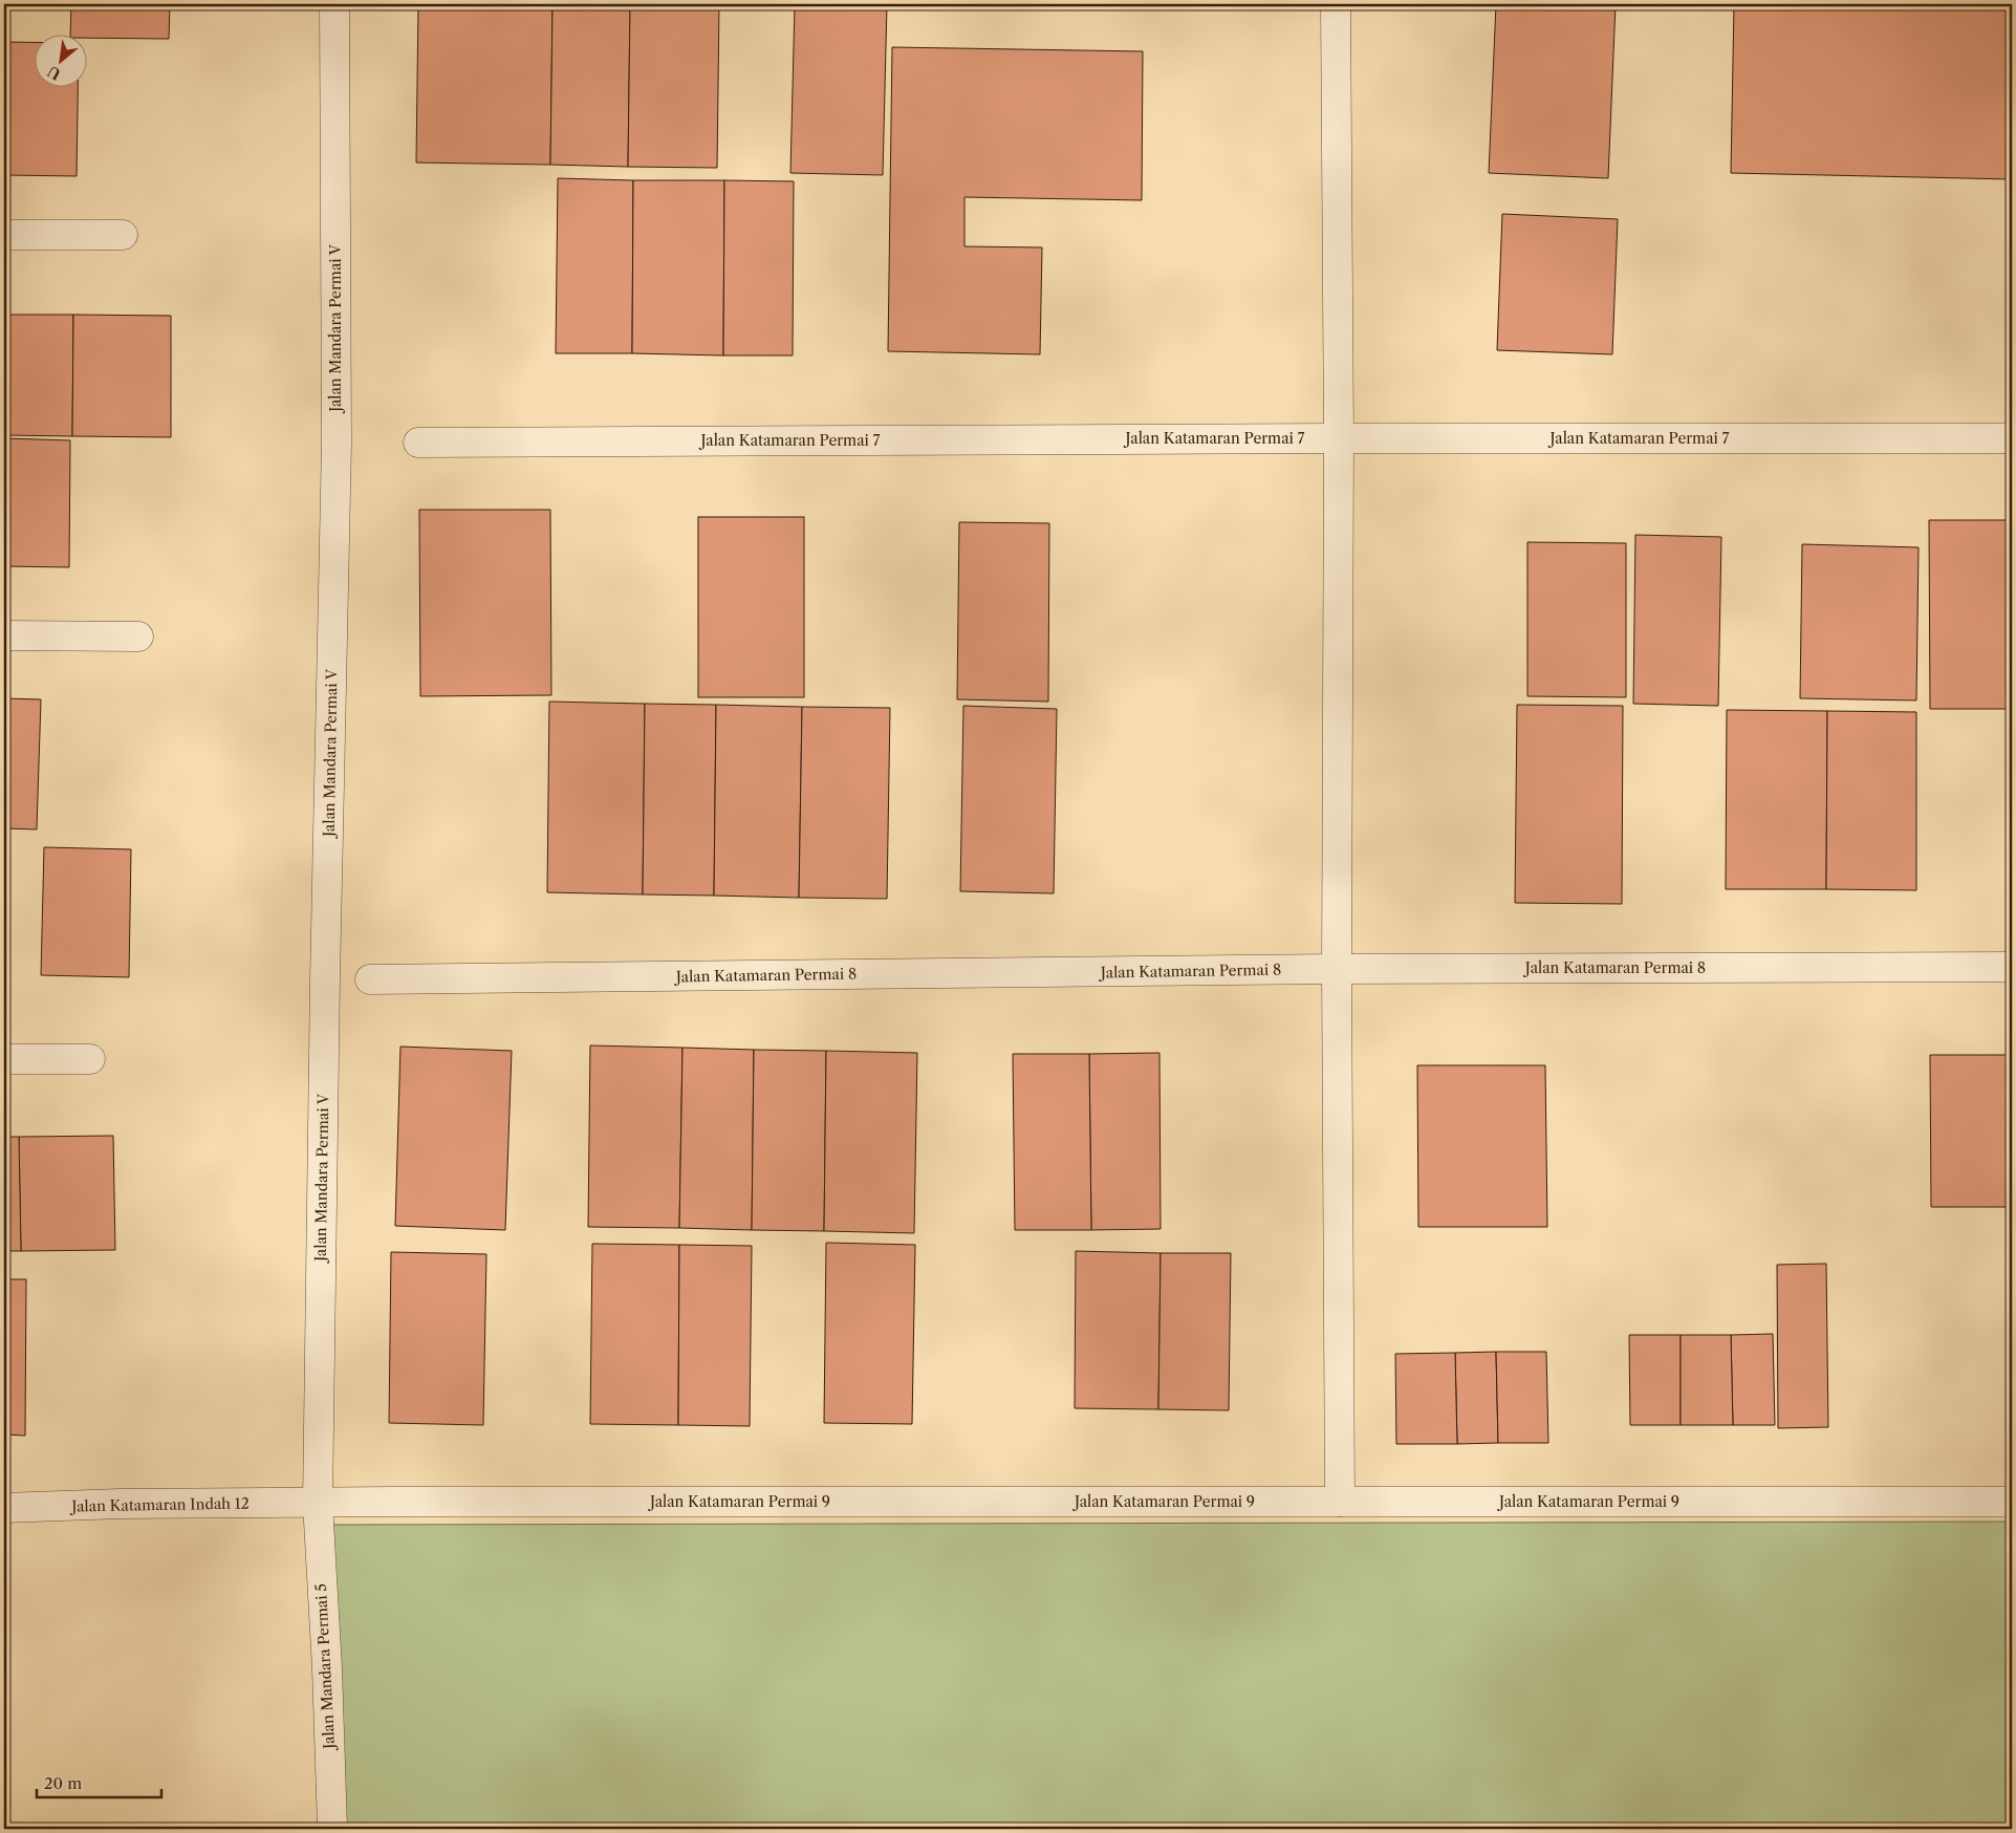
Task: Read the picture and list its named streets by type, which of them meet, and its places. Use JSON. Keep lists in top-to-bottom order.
{
  "streets": {
    "street": [
      "Jalan Mandara Permai V",
      "Jalan Katamaran Permai 7",
      "Jalan Katamaran Permai 8",
      "Jalan Katamaran Permai 9",
      "Jalan Katamaran Indah 12",
      "Jalan Mandara Permai 5"
    ]
  },
  "crossings": [
    ["Jalan Mandara Permai V", "Jalan Katamaran Permai 9"],
    ["Jalan Mandara Permai V", "Jalan Katamaran Indah 12"],
    ["Jalan Mandara Permai V", "Jalan Mandara Permai 5"],
    ["Jalan Katamaran Permai 9", "Jalan Katamaran Indah 12"],
    ["Jalan Katamaran Permai 9", "Jalan Mandara Permai 5"],
    ["Jalan Katamaran Indah 12", "Jalan Mandara Permai 5"]
  ],
  "scale_bar": "20 m",
  "north": "bottom left"
}
